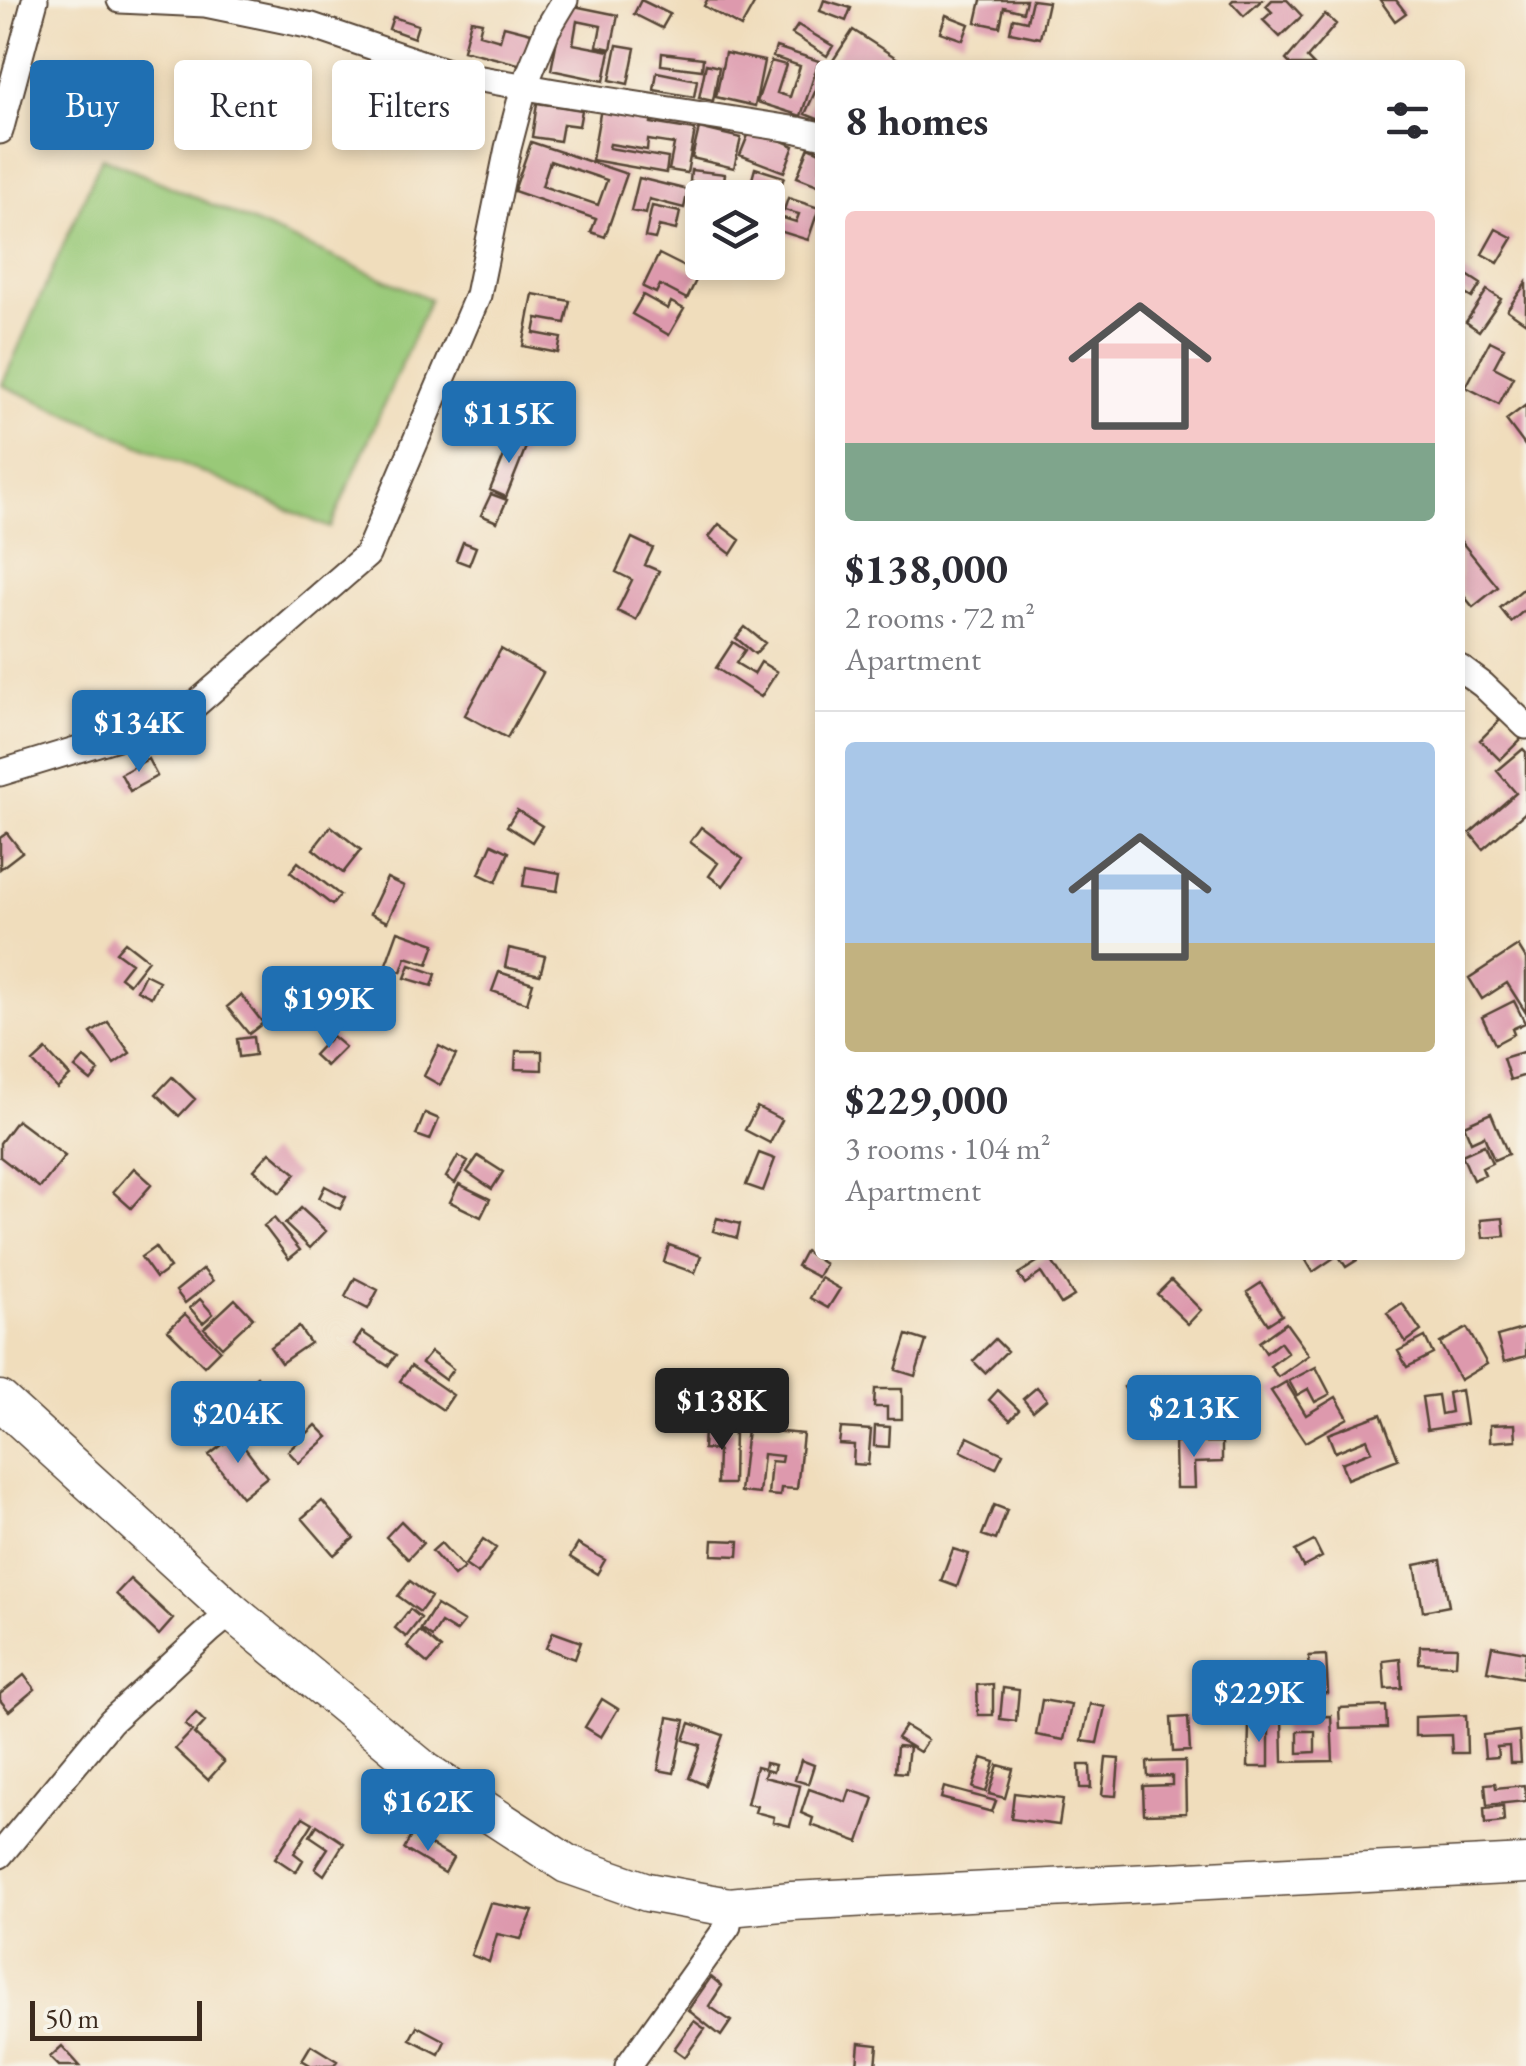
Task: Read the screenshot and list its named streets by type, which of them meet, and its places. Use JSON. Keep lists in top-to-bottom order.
{
  "scale_bar": "50 m",
  "page": {
    "chip": ["Buy", "Rent", "Filters"],
    "heading": "8 homes",
    "list": [
      {
        "name": "$138,000",
        "note": "2 rooms · 72 m² · Apartment"
      },
      {
        "name": "$229,000",
        "note": "3 rooms · 104 m² · Apartment"
      }
    ],
    "price": [
      "$115K",
      "$134K",
      "$199K",
      "$138K",
      "$213K",
      "$204K",
      "$229K",
      "$162K"
    ],
    "scale": "50 m"
  }
}
